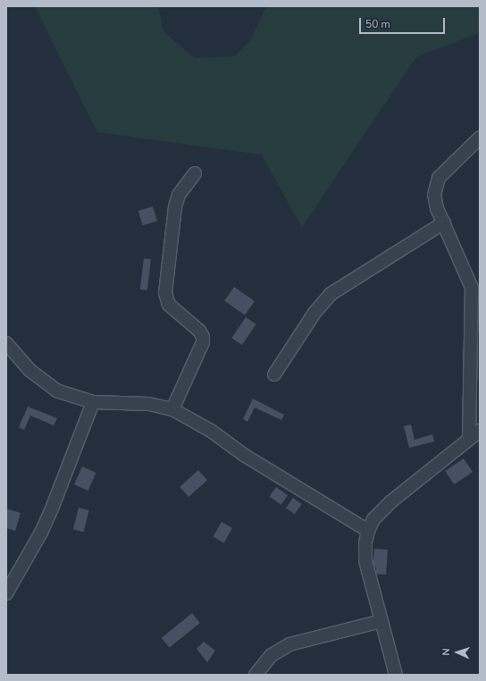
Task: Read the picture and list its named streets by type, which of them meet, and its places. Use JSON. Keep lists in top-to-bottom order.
{
  "scale_bar": "50 m",
  "north": "left"
}
